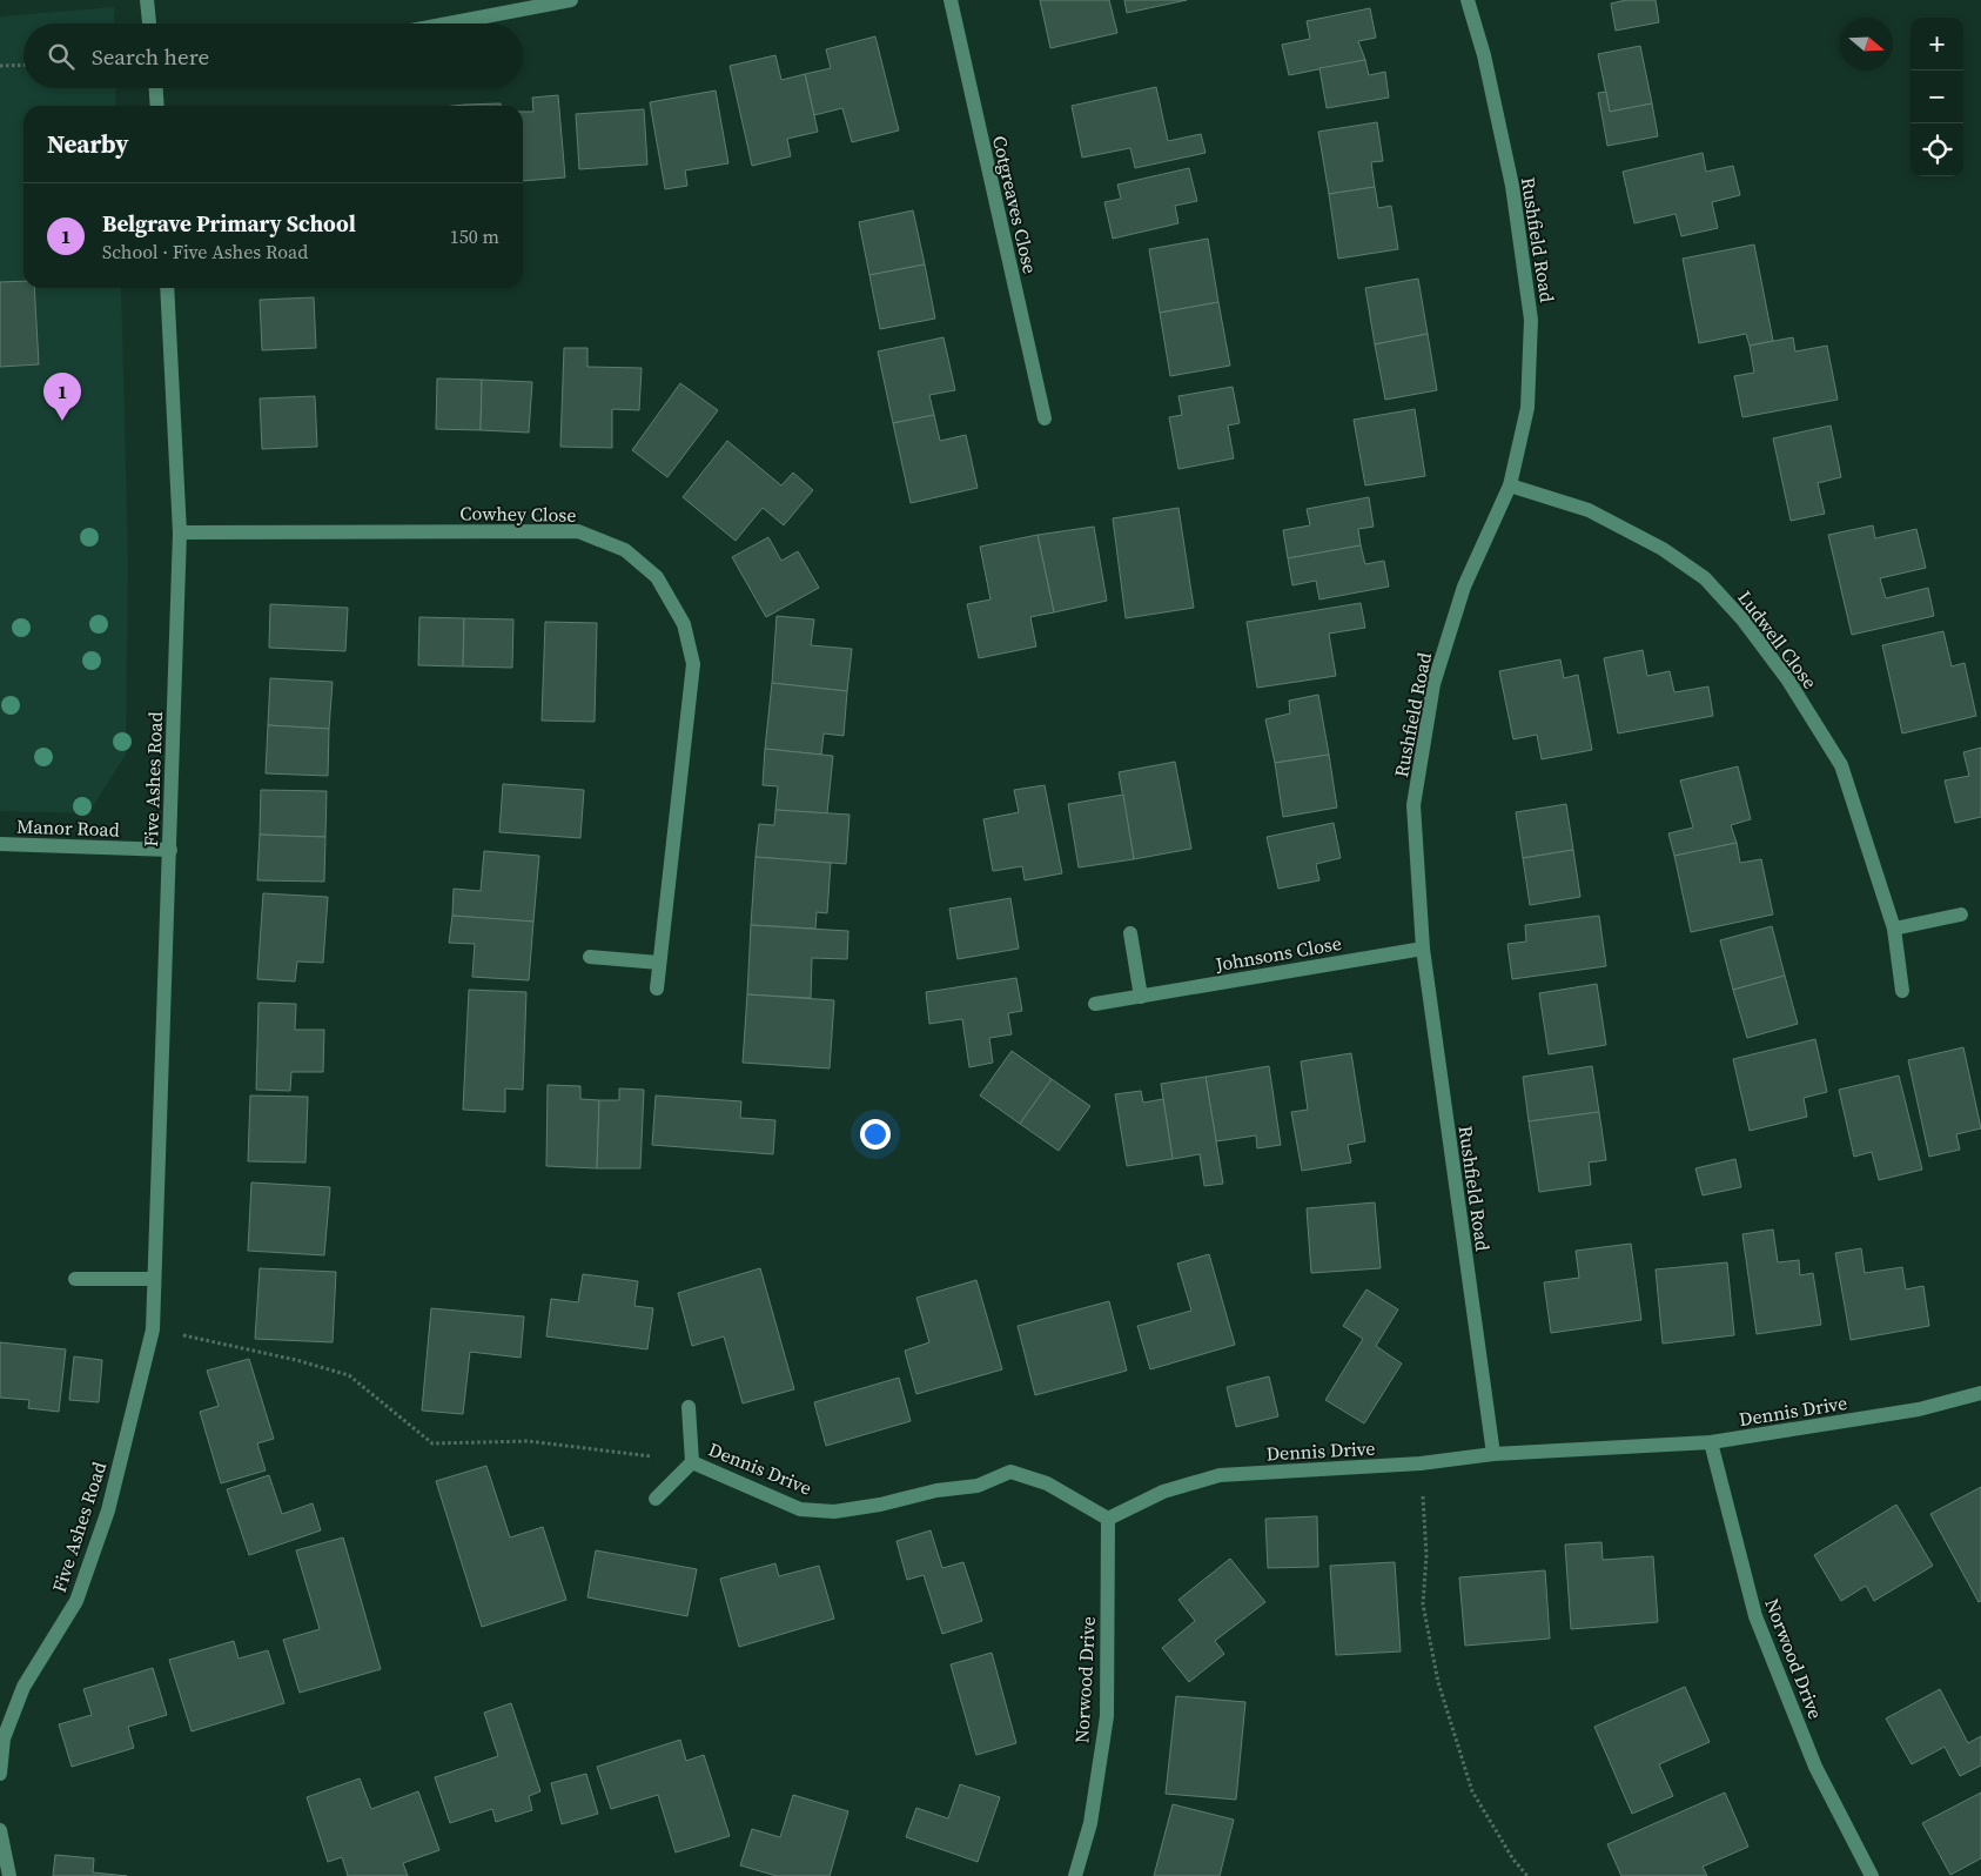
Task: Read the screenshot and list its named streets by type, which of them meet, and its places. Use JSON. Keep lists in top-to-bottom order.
{
  "streets": {
    "street": [
      "Cotgreaves Close",
      "Rushfield Road",
      "Cowhey Close",
      "Ludwell Close",
      "Five Ashes Road",
      "Manor Road",
      "Johnsons Close",
      "Dennis Drive",
      "Norwood Drive"
    ]
  },
  "crossings": [
    ["Rushfield Road", "Ludwell Close"],
    ["Rushfield Road", "Johnsons Close"],
    ["Rushfield Road", "Dennis Drive"],
    ["Cowhey Close", "Five Ashes Road"],
    ["Five Ashes Road", "Manor Road"],
    ["Dennis Drive", "Norwood Drive"]
  ],
  "north": "right",
  "page": {
    "map_buttons": ["+", "−"],
    "search": "Search here",
    "heading": "Nearby",
    "list": [
      {
        "mark": "1",
        "name": "Belgrave Primary School",
        "note": "School · Five Ashes Road",
        "value": "150 m"
      }
    ],
    "pins": "1"
  }
}
